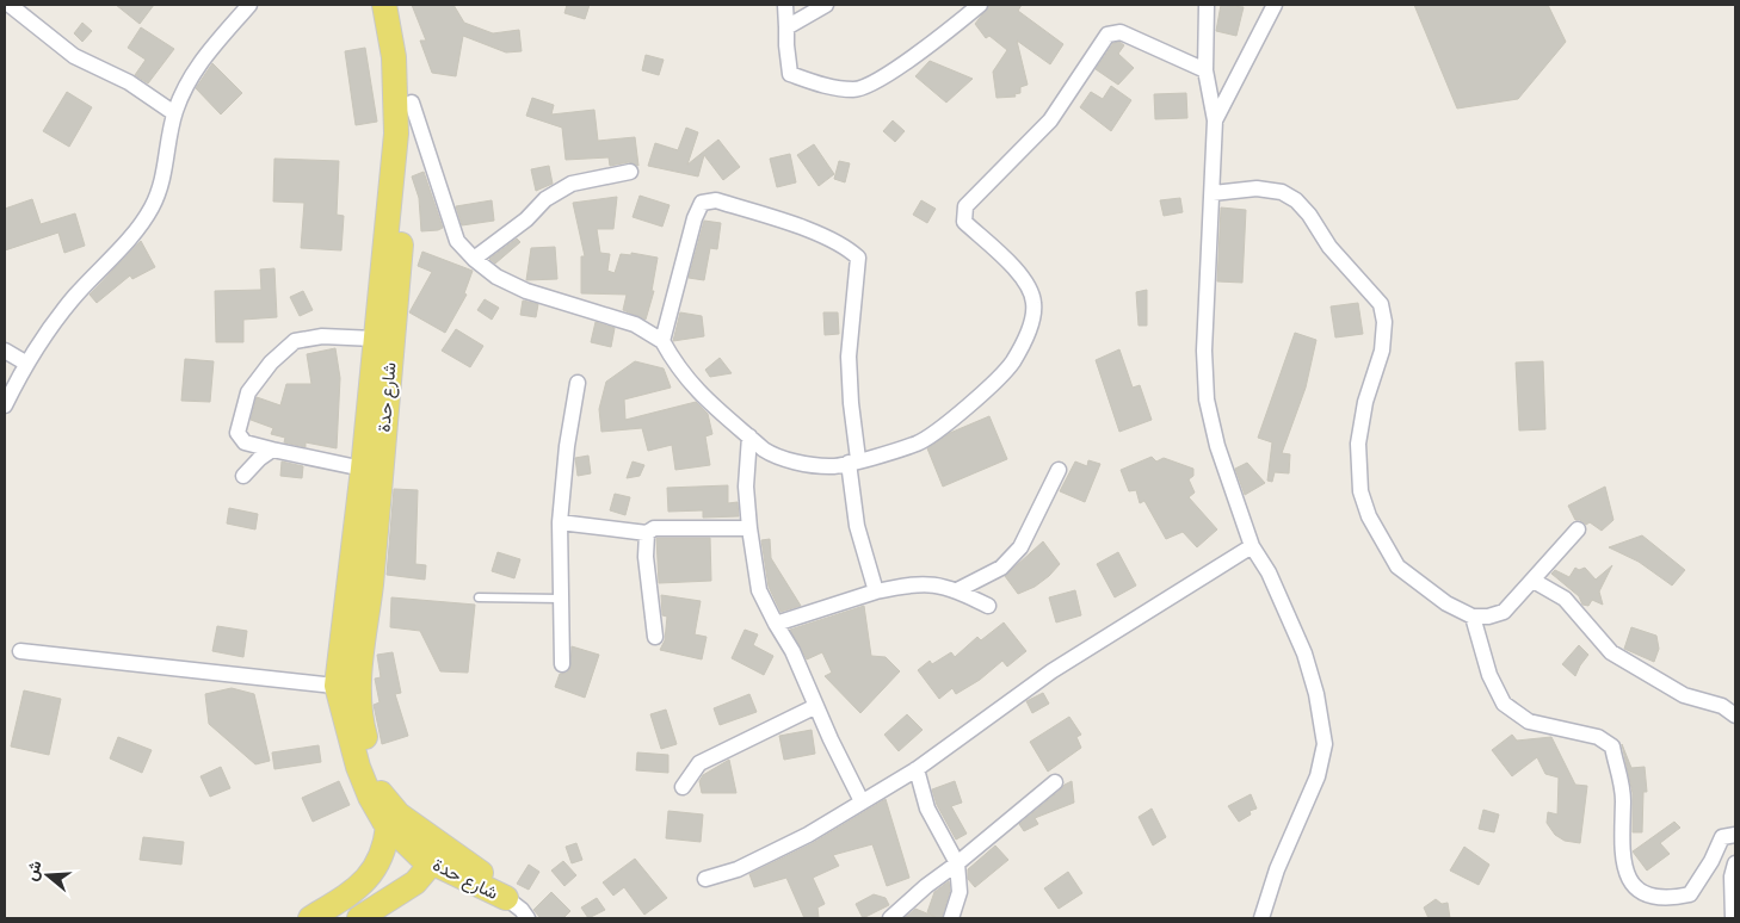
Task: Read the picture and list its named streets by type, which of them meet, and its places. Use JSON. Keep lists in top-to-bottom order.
{
  "streets": {
    "main road": ["شارع حدة"]
  },
  "north": "left"
}
